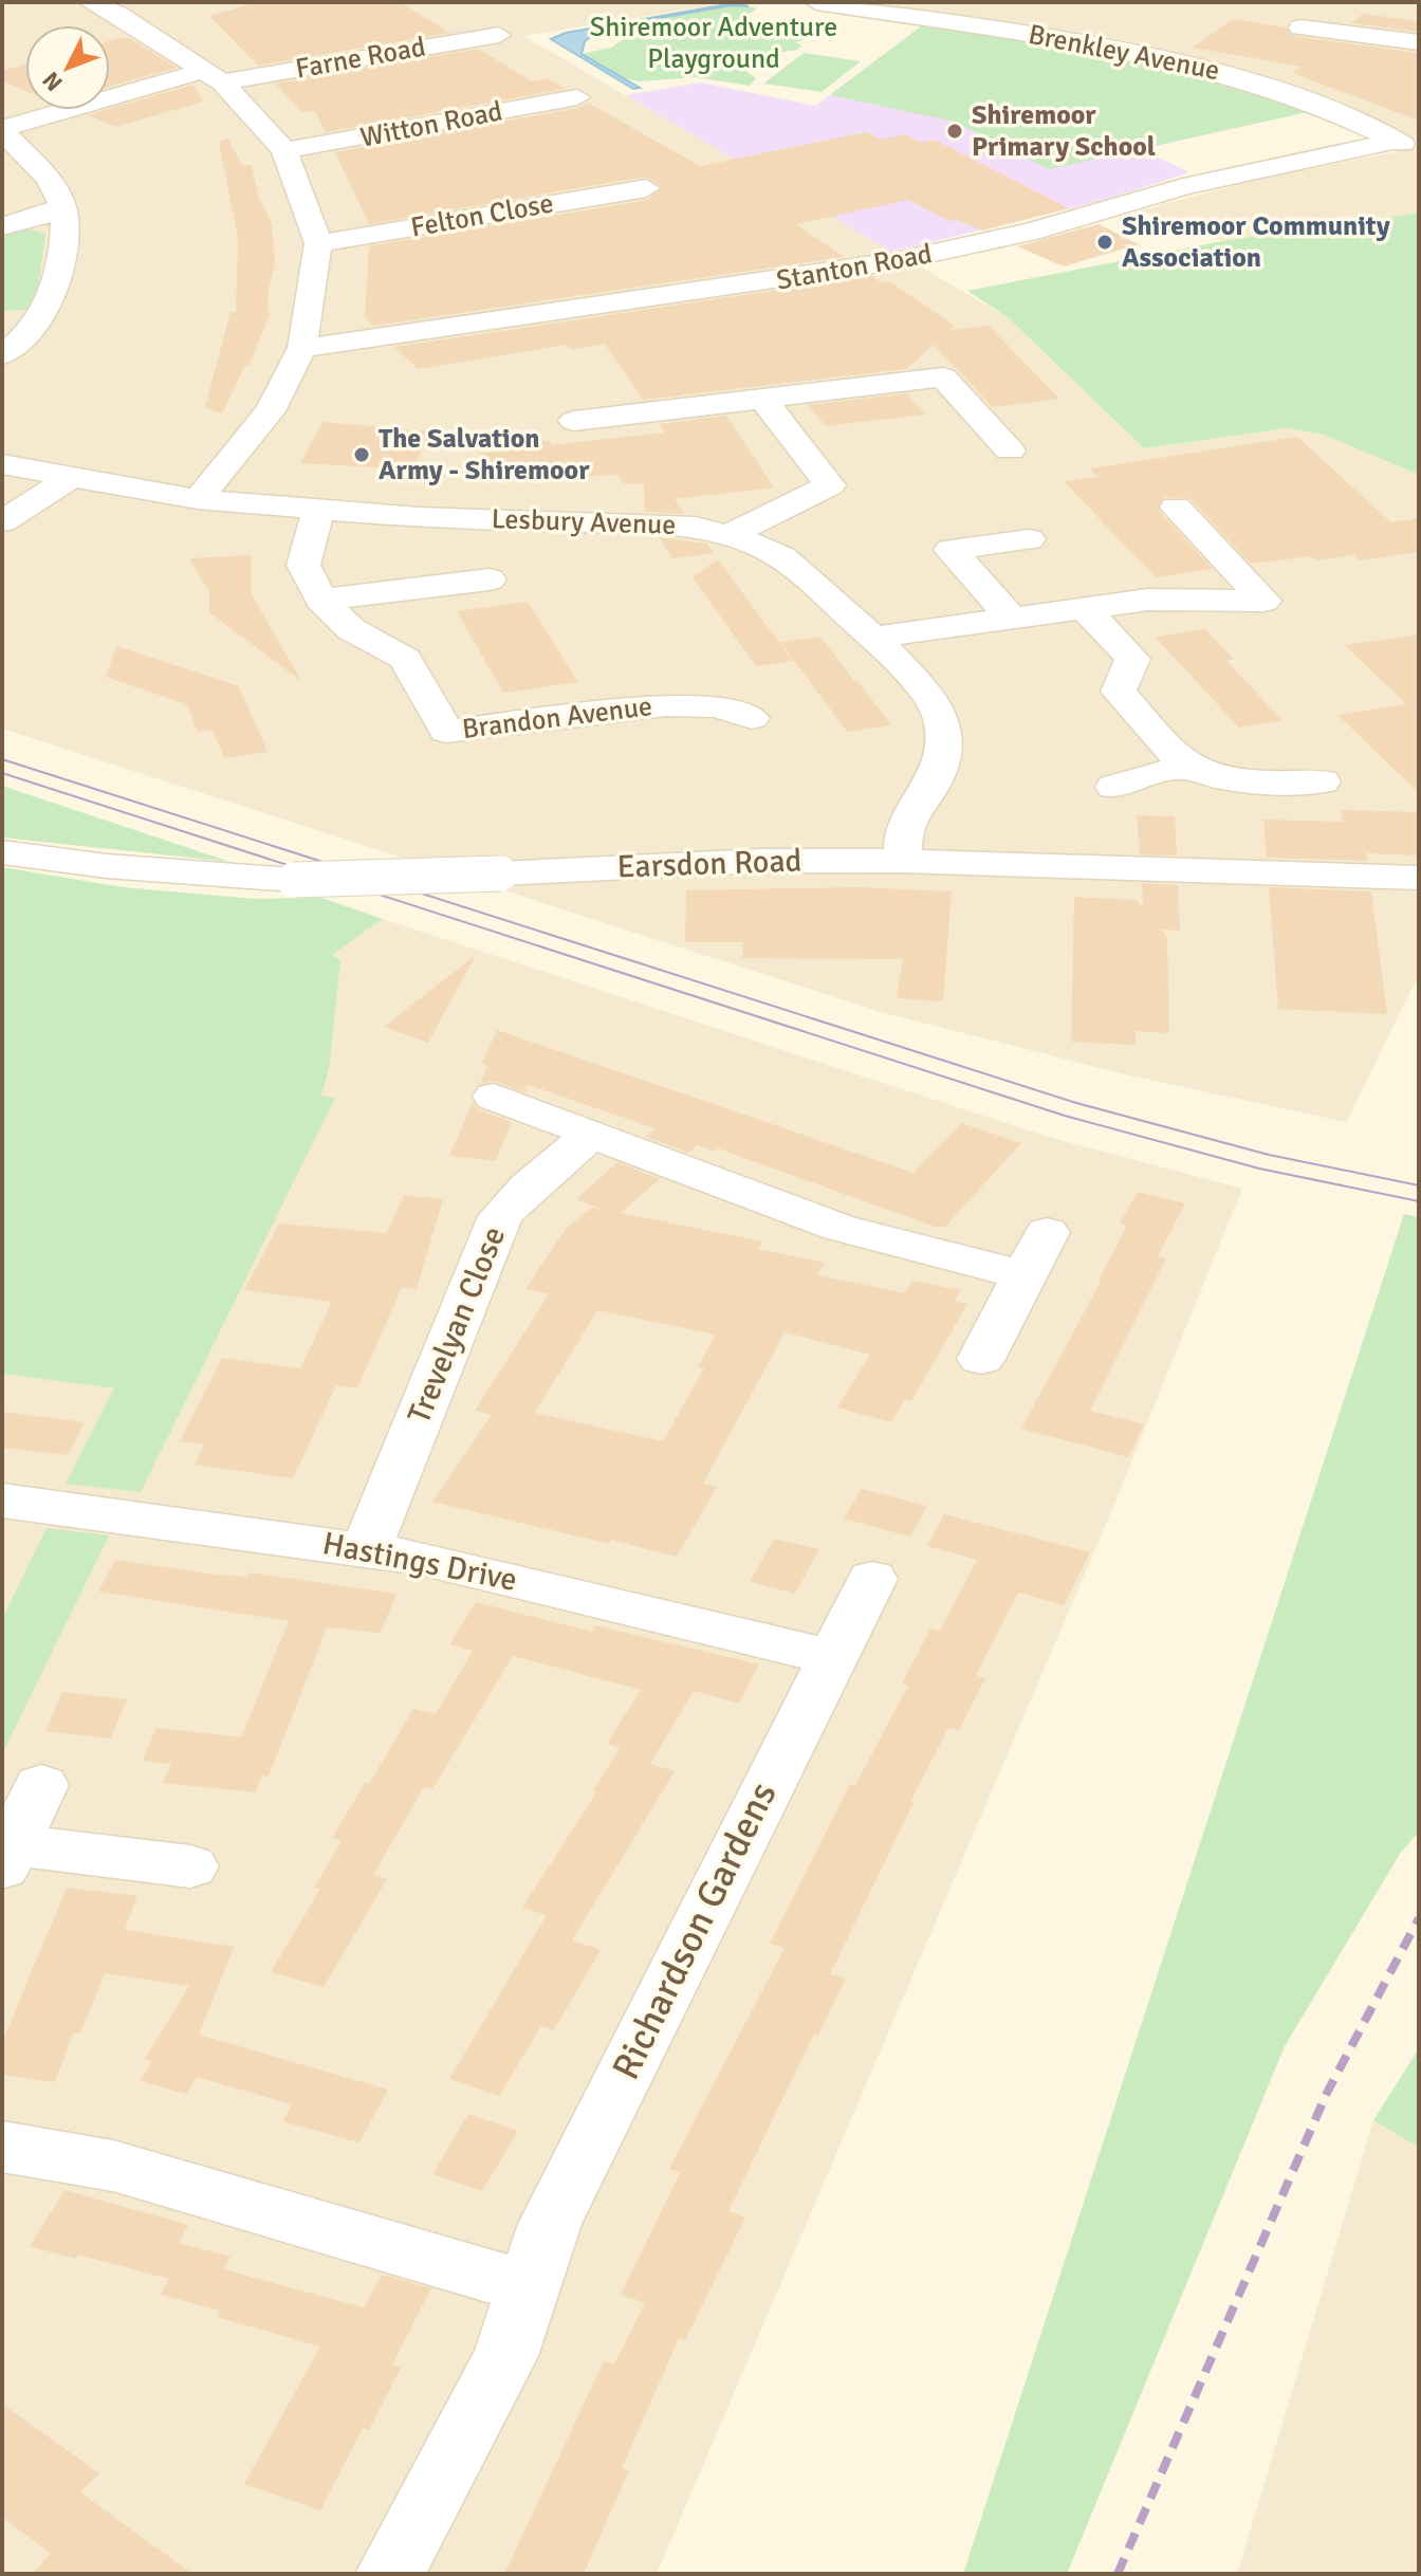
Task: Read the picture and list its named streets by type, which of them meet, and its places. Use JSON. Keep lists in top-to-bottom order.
{
  "streets": {
    "street": [
      "Brenkley Avenue",
      "Farne Road",
      "Witton Road",
      "Felton Close",
      "Stanton Road",
      "Lesbury Avenue",
      "Brandon Avenue",
      "Earsdon Road",
      "Trevelyan Close",
      "Hastings Drive",
      "Richardson Gardens"
    ]
  },
  "crossings": [
    ["Brenkley Avenue", "Stanton Road"],
    ["Lesbury Avenue", "Brandon Avenue"],
    ["Lesbury Avenue", "Earsdon Road"],
    ["Trevelyan Close", "Hastings Drive"],
    ["Hastings Drive", "Richardson Gardens"]
  ],
  "parks": ["Shiremoor Adventure Playground"],
  "places": ["Shiremoor Primary School", "Shiremoor Community Association", "The Salvation Army - Shiremoor"],
  "north": "bottom left"
}
